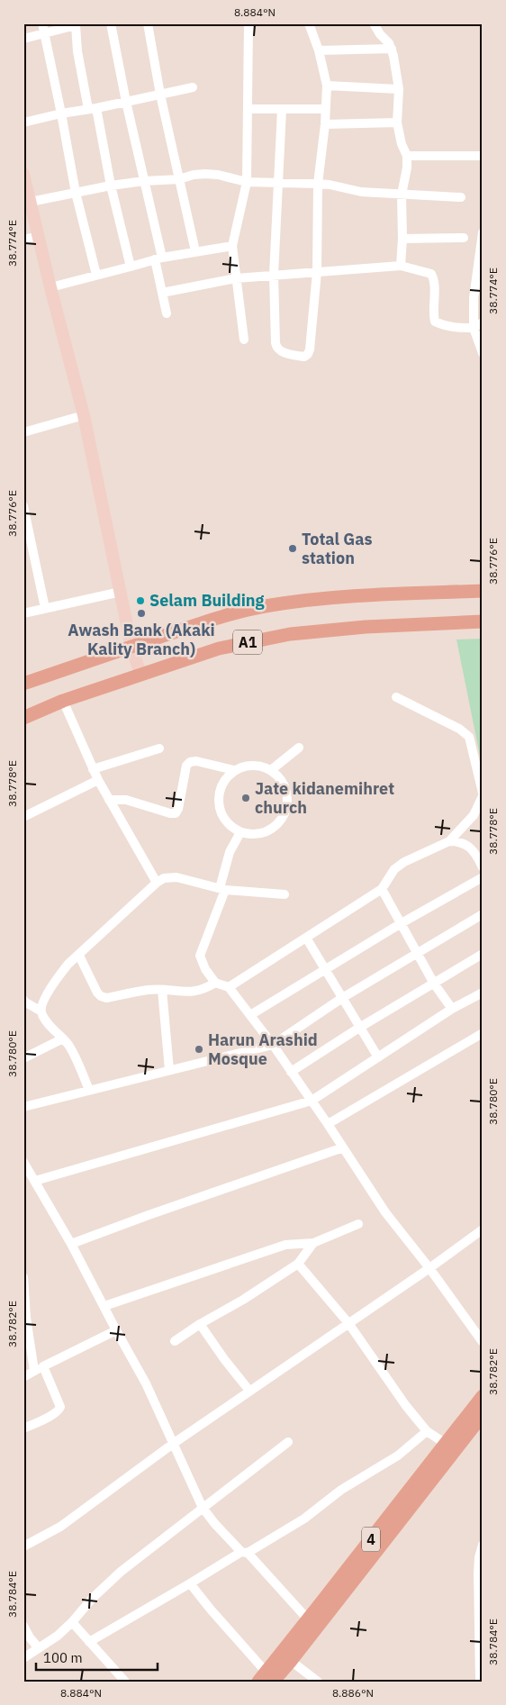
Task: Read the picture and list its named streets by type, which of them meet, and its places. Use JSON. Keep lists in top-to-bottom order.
{
  "streets": {
    "main road": ["A1", "4"]
  },
  "places": [
    "Total Gas station",
    "Selam Building",
    "Awash Bank (Akaki Kality Branch)",
    "Jate kidanemihret church",
    "Harun Arashid Mosque"
  ],
  "scale_bar": "100 m",
  "coordinates": [
    "8.884°N",
    "38.774°E",
    "38.776°E",
    "38.778°E",
    "38.780°E",
    "38.782°E",
    "38.784°E",
    "8.886°N"
  ]
}
